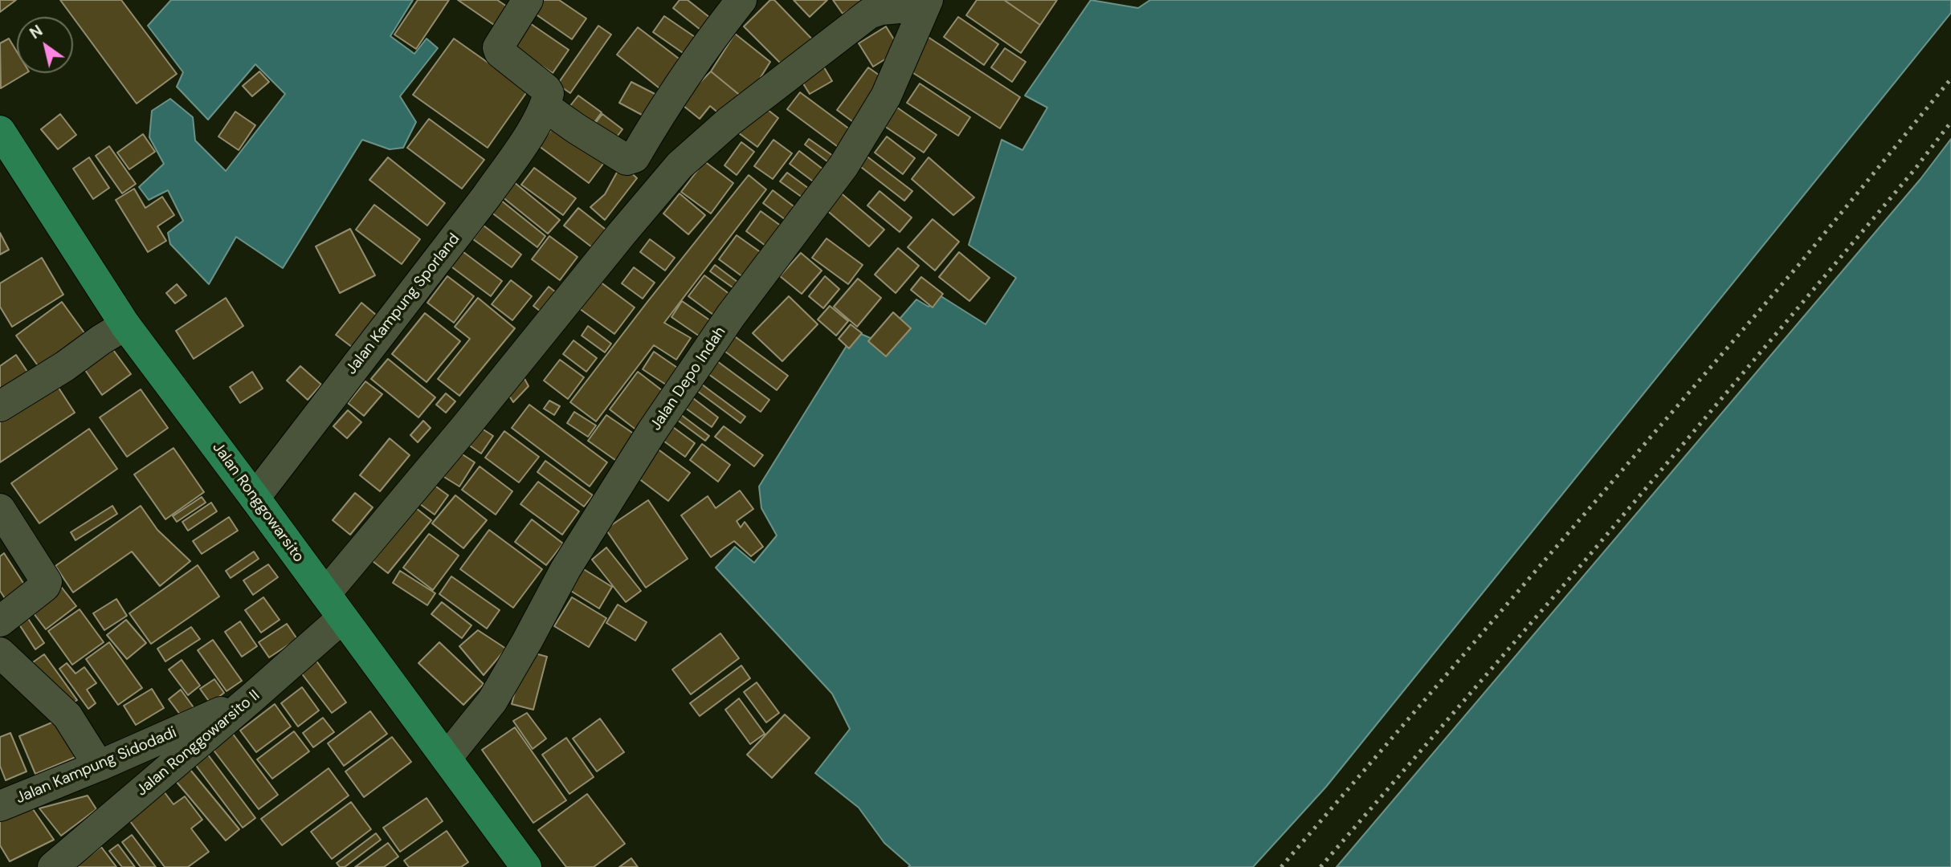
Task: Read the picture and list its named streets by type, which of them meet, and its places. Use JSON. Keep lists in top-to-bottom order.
{
  "streets": {
    "main road": ["Jalan Ronggowarsito"],
    "street": [
      "Jalan Kampung Sporland",
      "Jalan Depo Indah",
      "Jalan Ronggowarsito II",
      "Jalan Kampung Sidodadi"
    ]
  },
  "crossings": [
    ["Jalan Kampung Sporland", "Jalan Ronggowarsito"],
    ["Jalan Depo Indah", "Jalan Ronggowarsito"],
    ["Jalan Depo Indah", "Jalan Ronggowarsito II"],
    ["Jalan Ronggowarsito", "Jalan Ronggowarsito II"],
    ["Jalan Ronggowarsito II", "Jalan Kampung Sidodadi"]
  ],
  "north": "top left"
}
